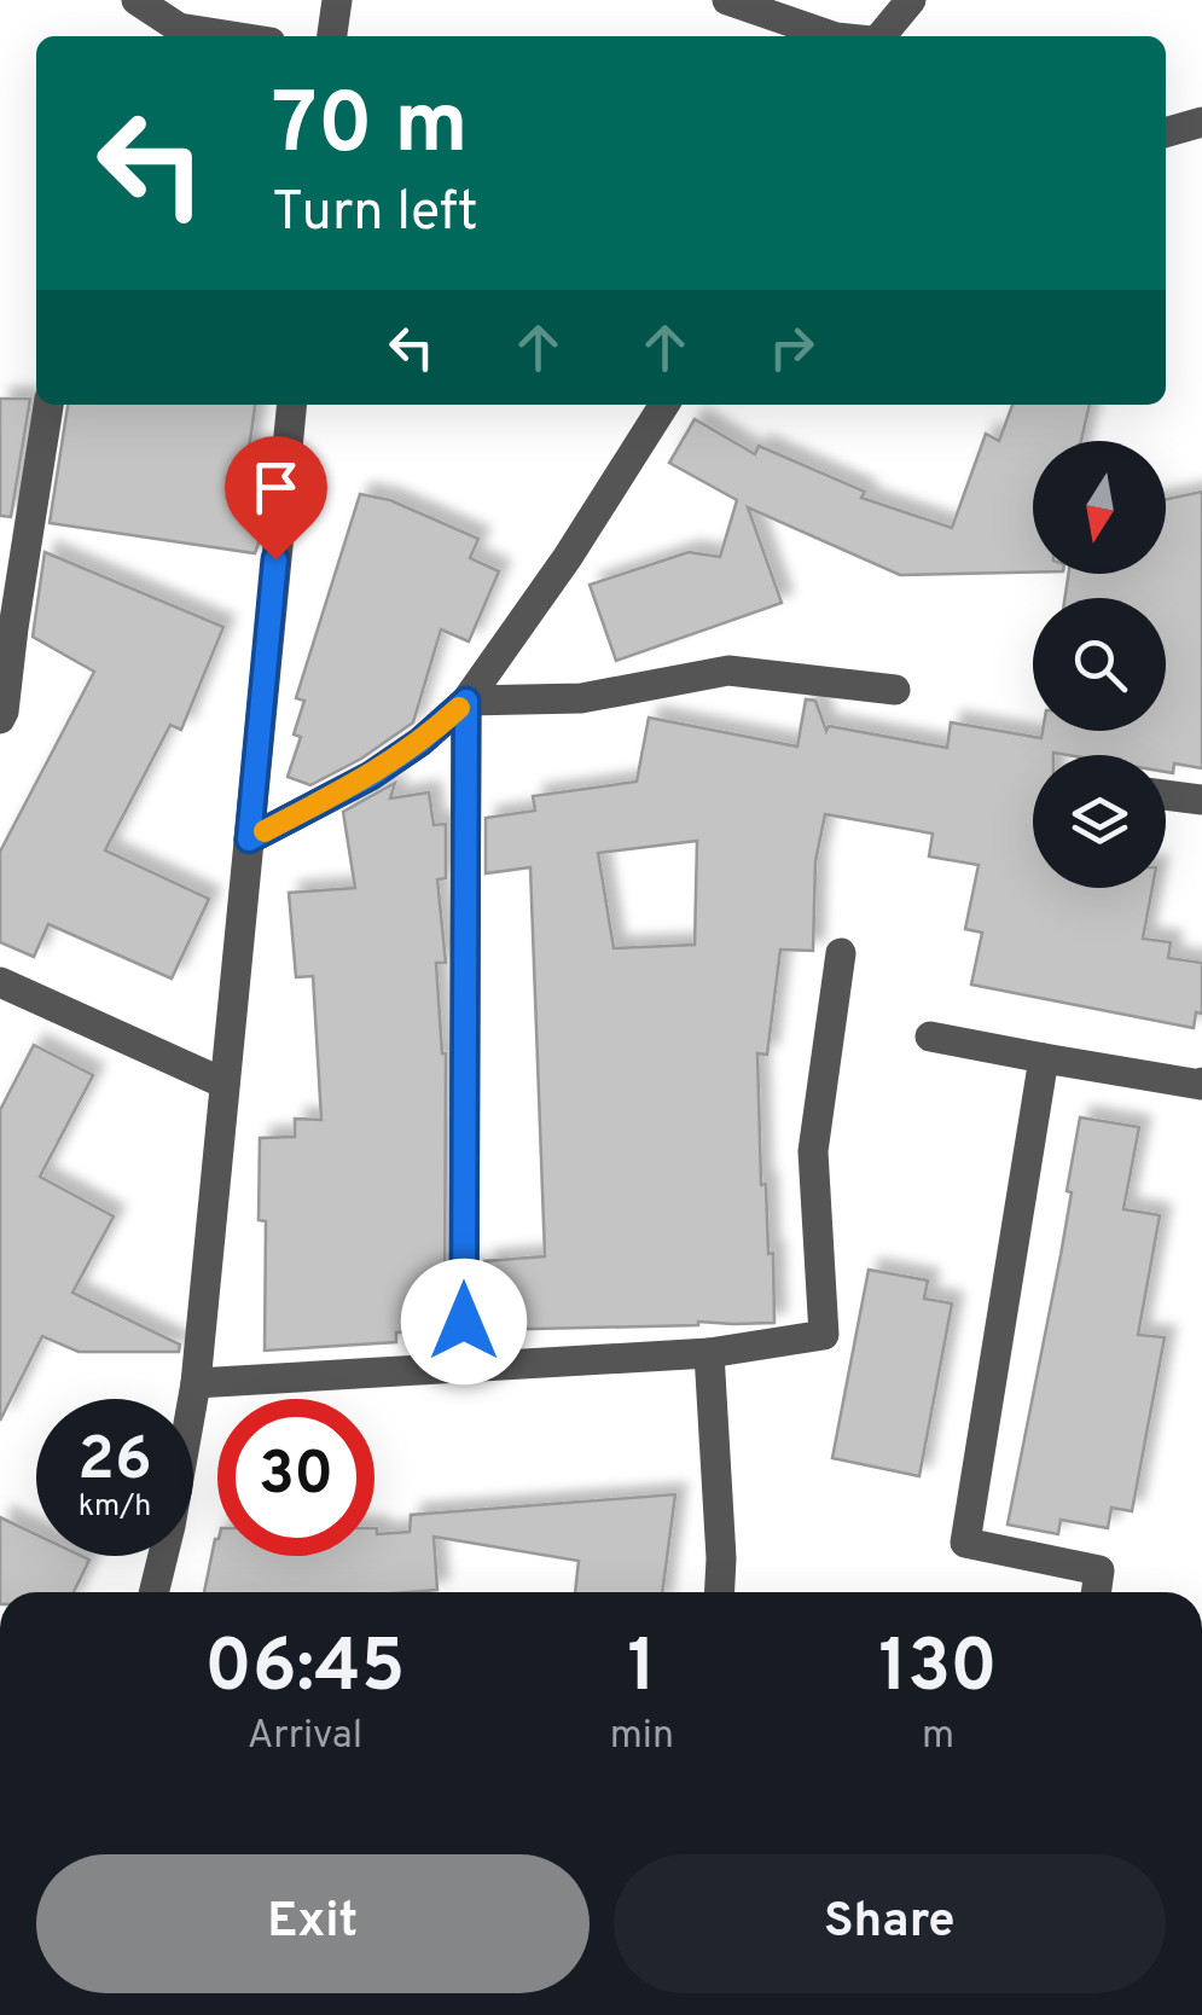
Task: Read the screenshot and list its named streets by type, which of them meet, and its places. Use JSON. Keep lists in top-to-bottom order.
{
  "north": "bottom",
  "page": {
    "turn": ["70 m", "Turn left"],
    "speed": "26 km/h",
    "limit": "30",
    "eta": [
      "06:45",
      "Arrival",
      "1",
      "min",
      "130",
      "m"
    ],
    "buttons": ["Exit", "Share"]
  }
}
